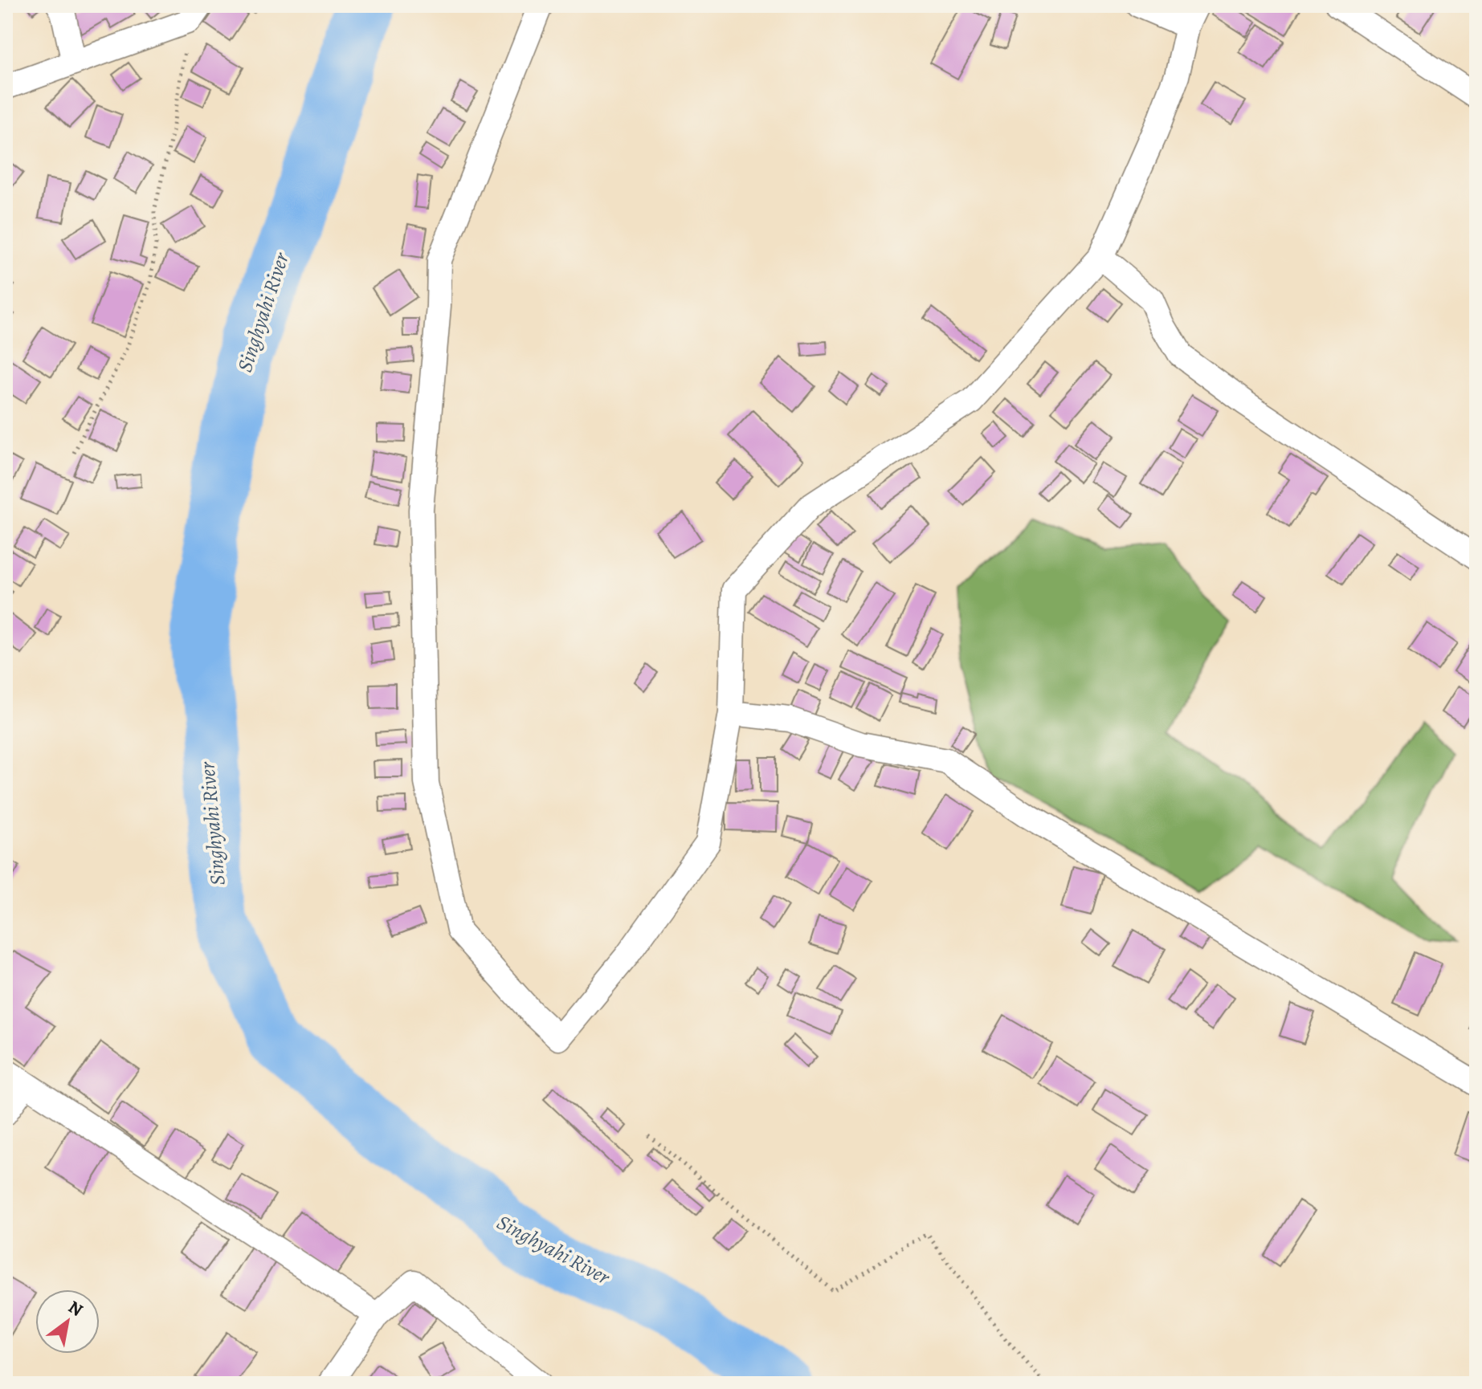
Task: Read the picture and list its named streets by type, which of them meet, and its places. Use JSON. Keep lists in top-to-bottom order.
{
  "water": ["Singhyahi River"],
  "north": "top right"
}
